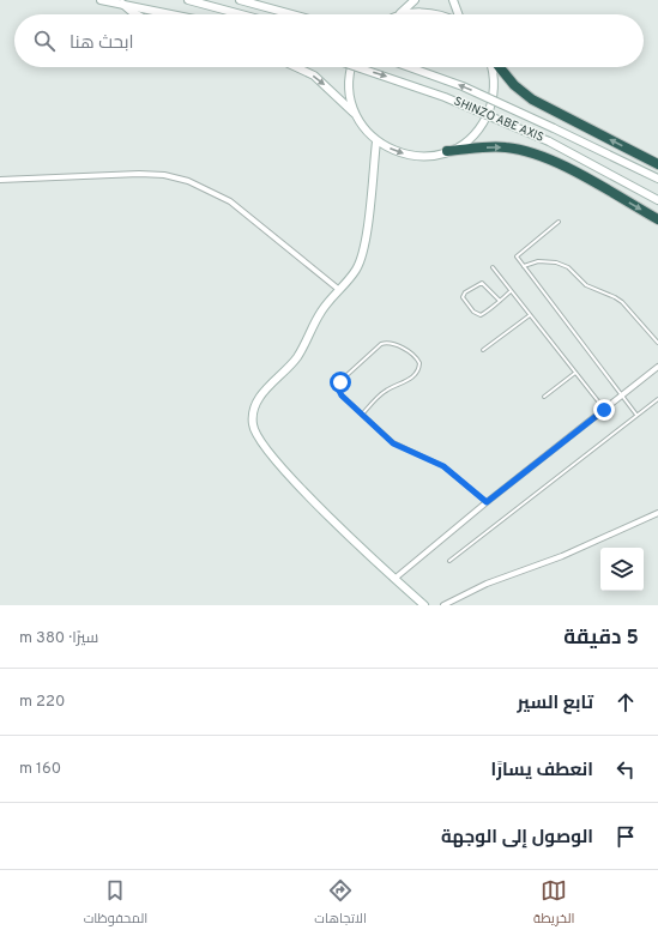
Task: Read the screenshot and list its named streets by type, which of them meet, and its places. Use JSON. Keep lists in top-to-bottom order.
{
  "streets": {
    "main road": ["SHINZO ABE AXIS"]
  },
  "page": {
    "search": "ابحث هنا",
    "heading": ["5 دقيقة", "سيرًا · 380 m"],
    "list": [
      ["تابع السير", "220 m"],
      ["انعطف يسارًا", "160 m"],
      "الوصول إلى الوجهة"
    ],
    "nav": ["الخريطة", "الاتجاهات", "المحفوظات"]
  }
}
